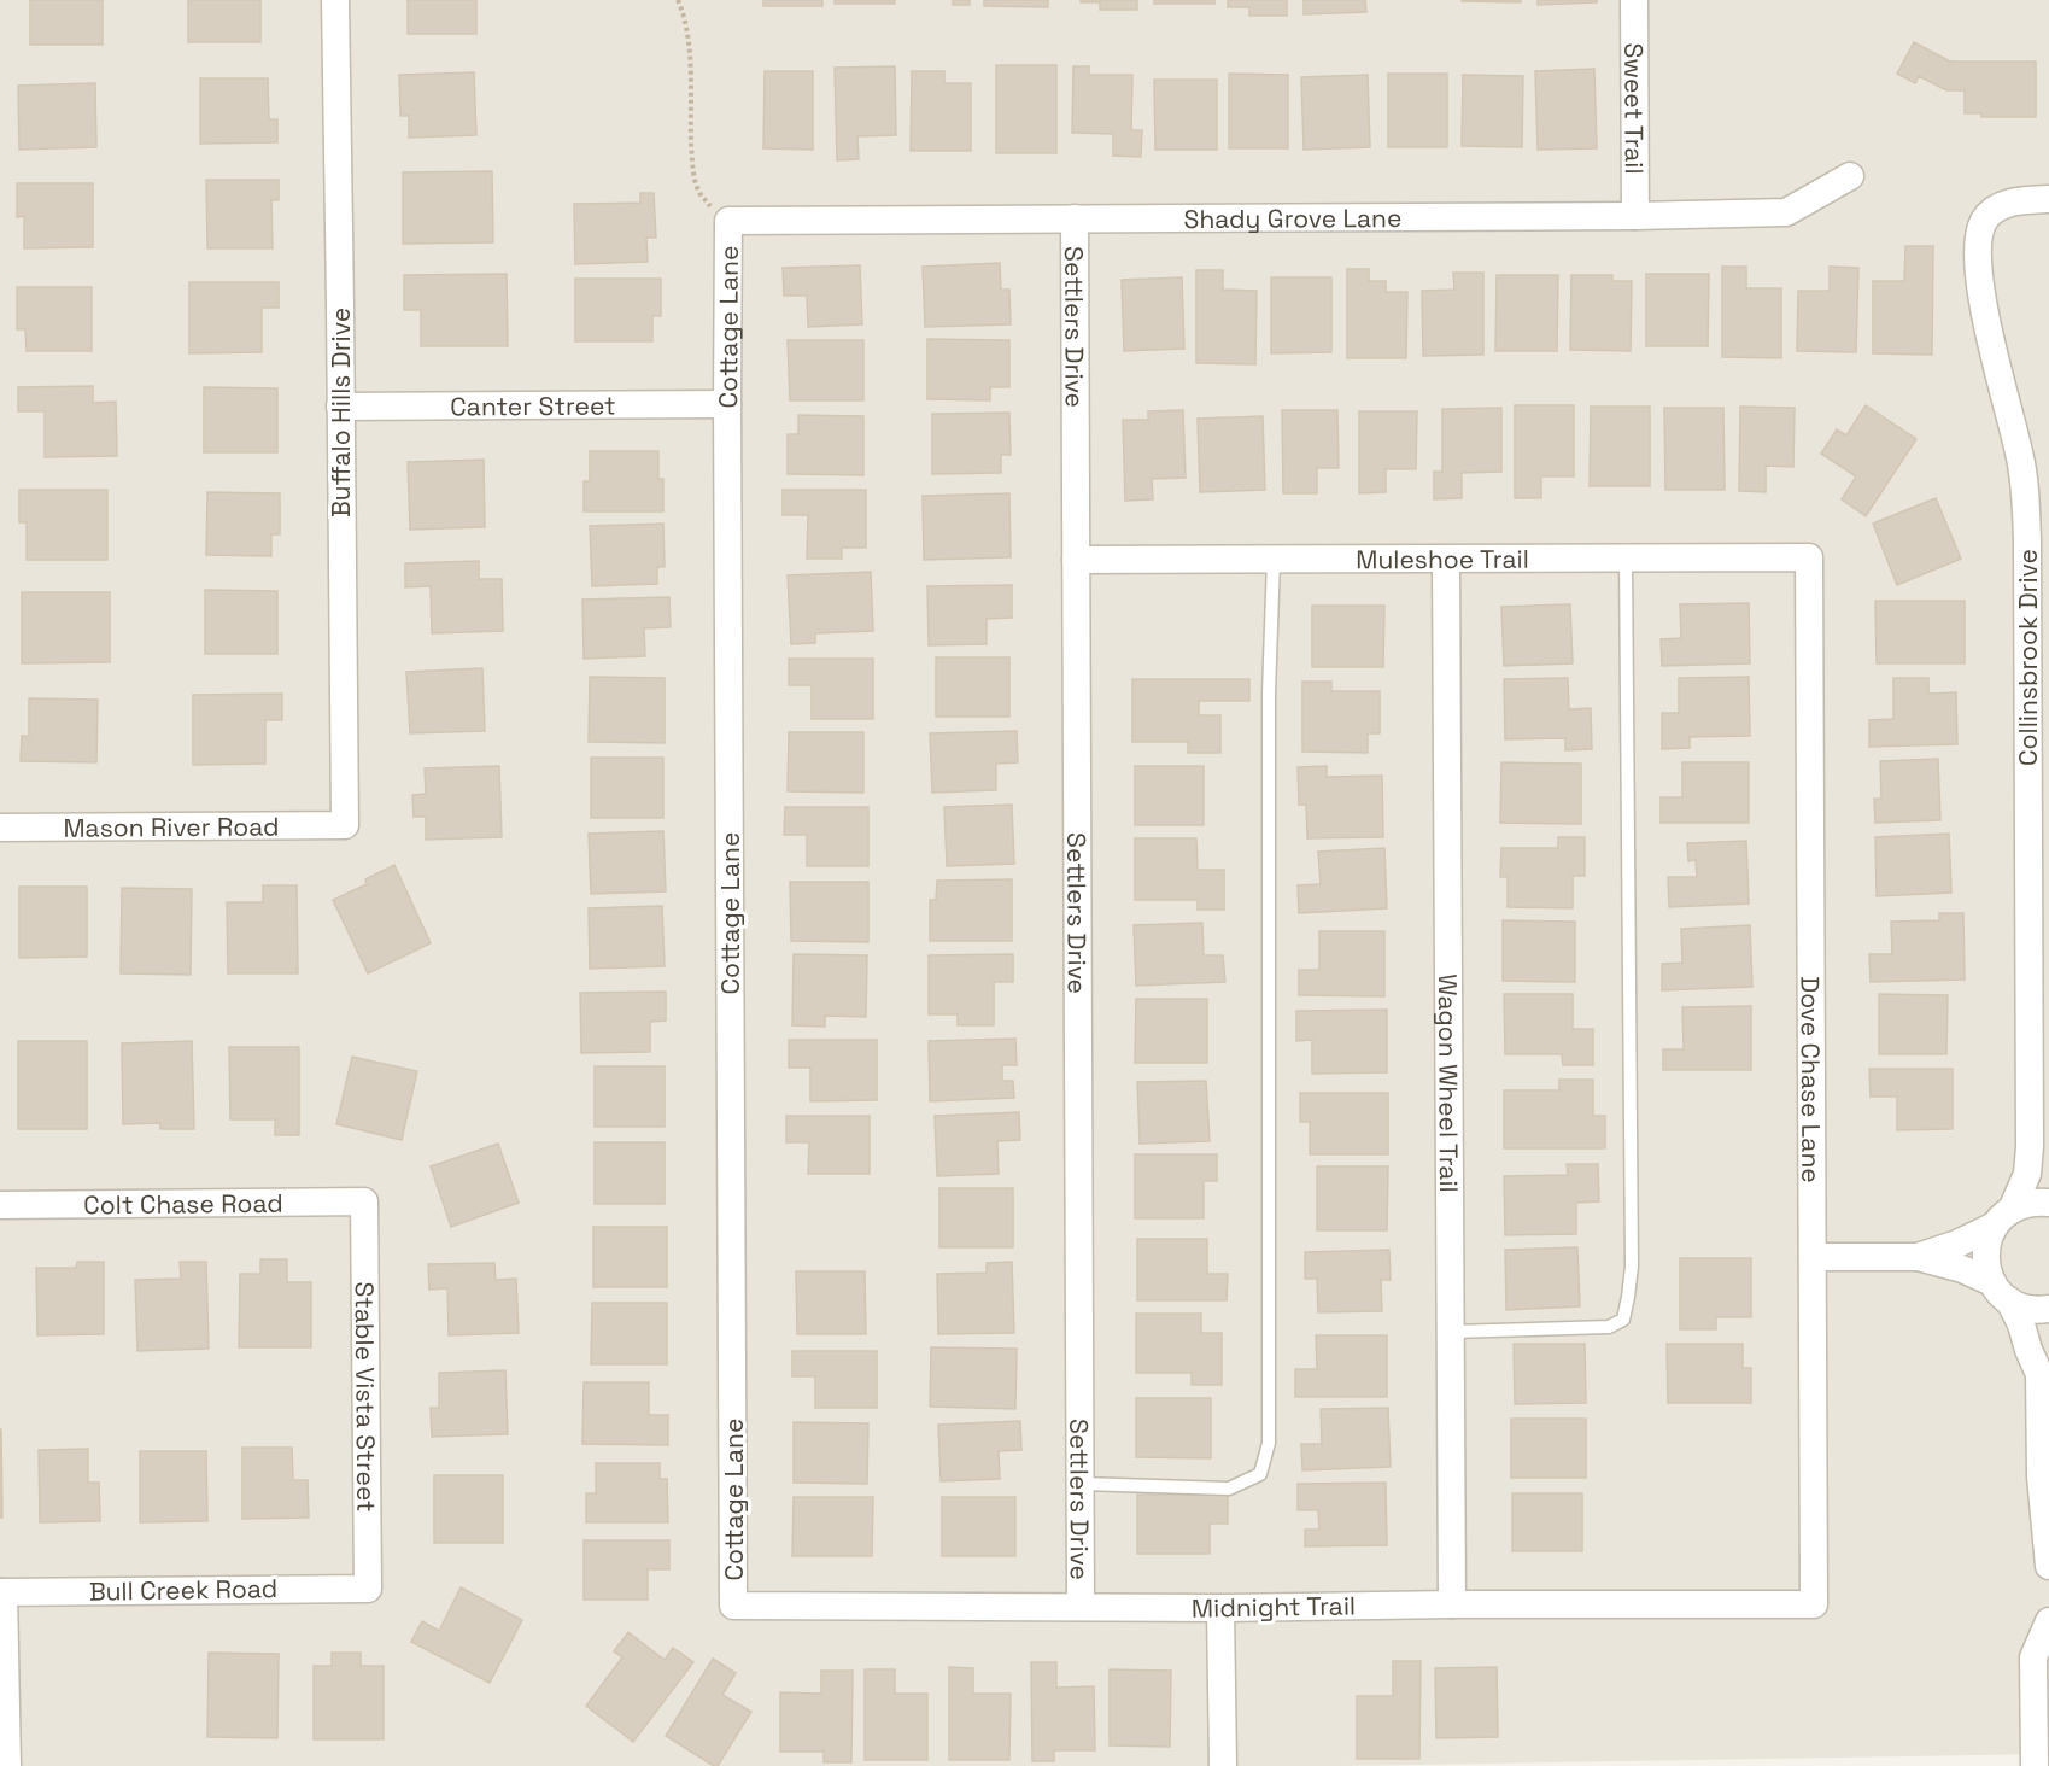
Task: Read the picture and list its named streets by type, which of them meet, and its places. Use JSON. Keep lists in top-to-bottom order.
{
  "streets": {
    "street": [
      "Sweet Trail",
      "Shady Grove Lane",
      "Cottage Lane",
      "Settlers Drive",
      "Canter Street",
      "Buffalo Hills Drive",
      "Muleshoe Trail",
      "Collinsbrook Drive",
      "Mason River Road",
      "Dove Chase Lane",
      "Wagon Wheel Trail",
      "Colt Chase Road",
      "Stable Vista Street",
      "Bull Creek Road",
      "Midnight Trail"
    ]
  },
  "crossings": [
    ["Sweet Trail", "Shady Grove Lane"],
    ["Shady Grove Lane", "Cottage Lane"],
    ["Shady Grove Lane", "Settlers Drive"],
    ["Cottage Lane", "Canter Street"],
    ["Cottage Lane", "Midnight Trail"],
    ["Settlers Drive", "Muleshoe Trail"],
    ["Settlers Drive", "Midnight Trail"],
    ["Canter Street", "Buffalo Hills Drive"],
    ["Buffalo Hills Drive", "Mason River Road"],
    ["Muleshoe Trail", "Dove Chase Lane"],
    ["Muleshoe Trail", "Wagon Wheel Trail"],
    ["Dove Chase Lane", "Midnight Trail"],
    ["Wagon Wheel Trail", "Midnight Trail"],
    ["Colt Chase Road", "Stable Vista Street"],
    ["Stable Vista Street", "Bull Creek Road"]
  ]
}
